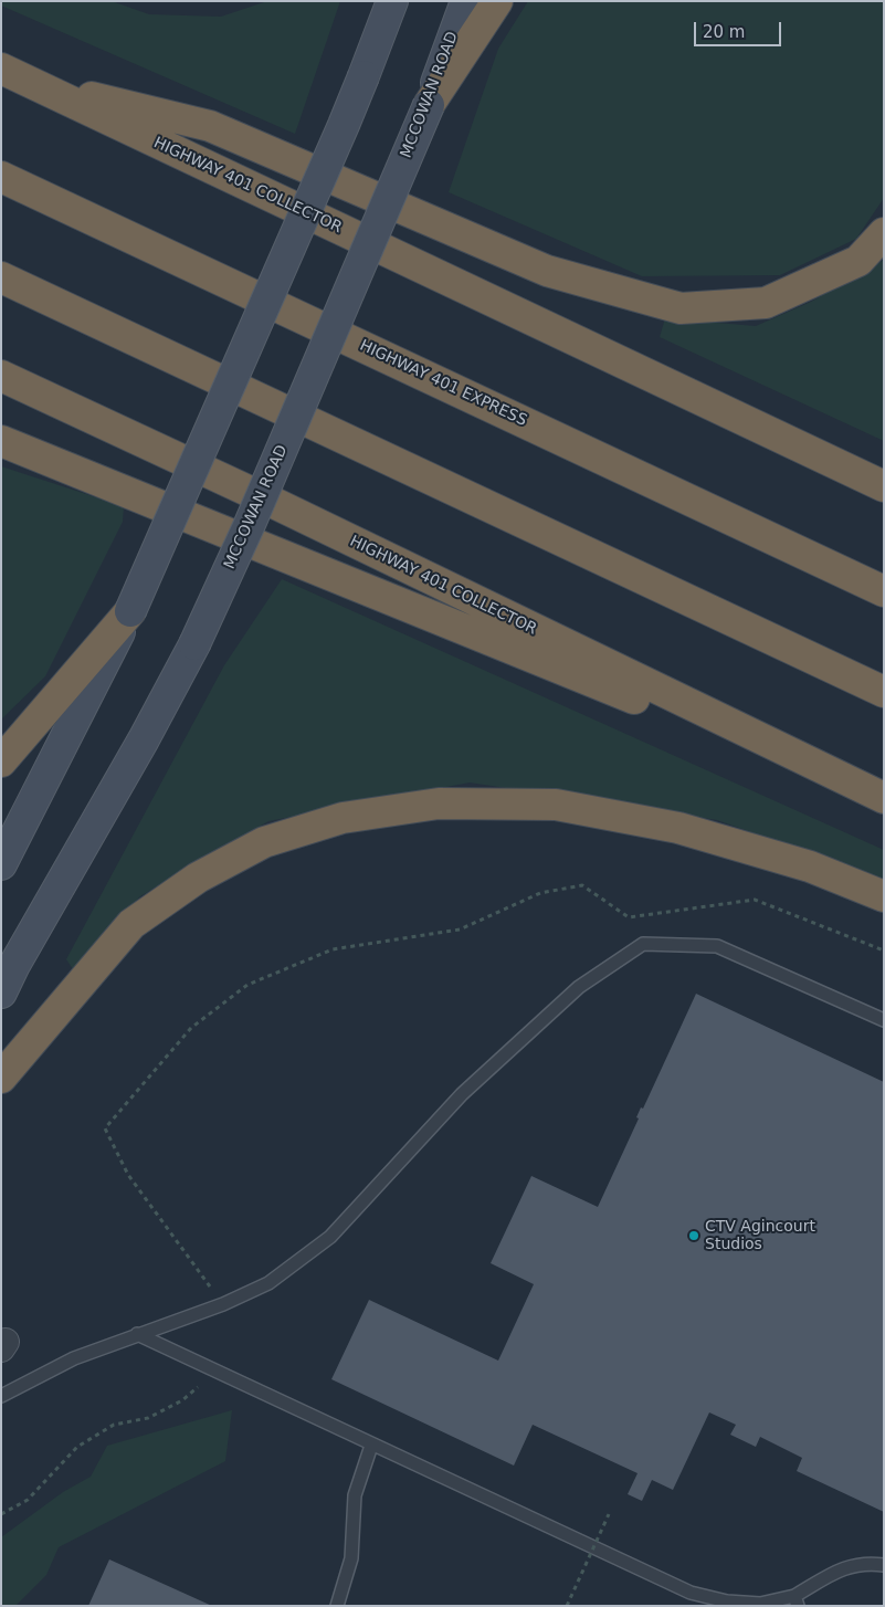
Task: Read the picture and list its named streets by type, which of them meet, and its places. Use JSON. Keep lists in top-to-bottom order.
{
  "streets": {
    "highway": ["HIGHWAY 401 COLLECTOR", "HIGHWAY 401 EXPRESS"],
    "main road": ["MCCOWAN ROAD"]
  },
  "places": ["CTV Agincourt Studios"],
  "scale_bar": "20 m"
}
